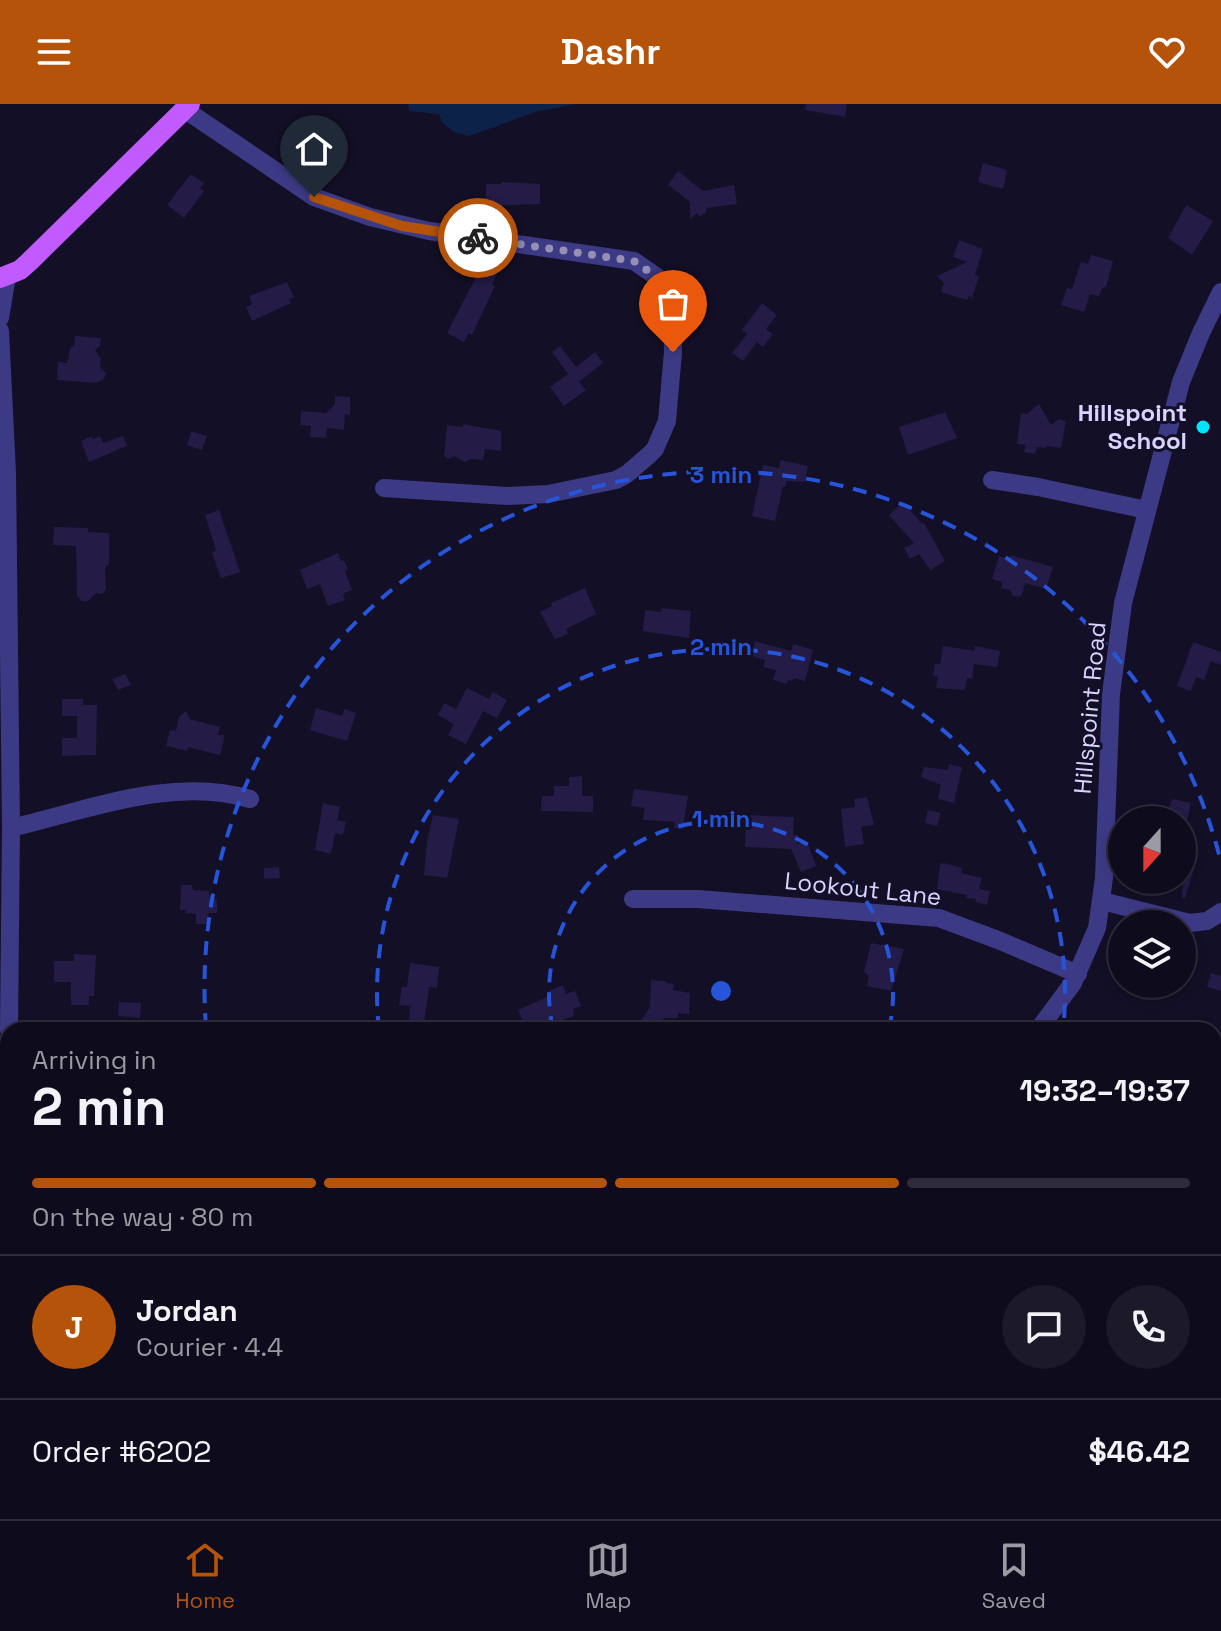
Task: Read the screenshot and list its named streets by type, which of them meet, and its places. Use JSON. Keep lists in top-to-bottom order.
{
  "streets": {
    "street": ["Hillspoint Road", "Lookout Lane"]
  },
  "crossings": [
    ["Hillspoint Road", "Lookout Lane"]
  ],
  "places": ["Hillspoint School"],
  "north": "bottom",
  "page": {
    "header": "Dashr",
    "heading": ["2 min", "Arriving in", "19:32–19:37"],
    "panel": [
      "Jordan",
      "Courier · 4.4",
      "Order #6202",
      "$46.42"
    ],
    "bar": "On the way · 80 m",
    "round": "J",
    "tabs": ["Home", "Map", "Saved"]
  },
  "rings": ["3 min", "2 min", "1 min"]
}
